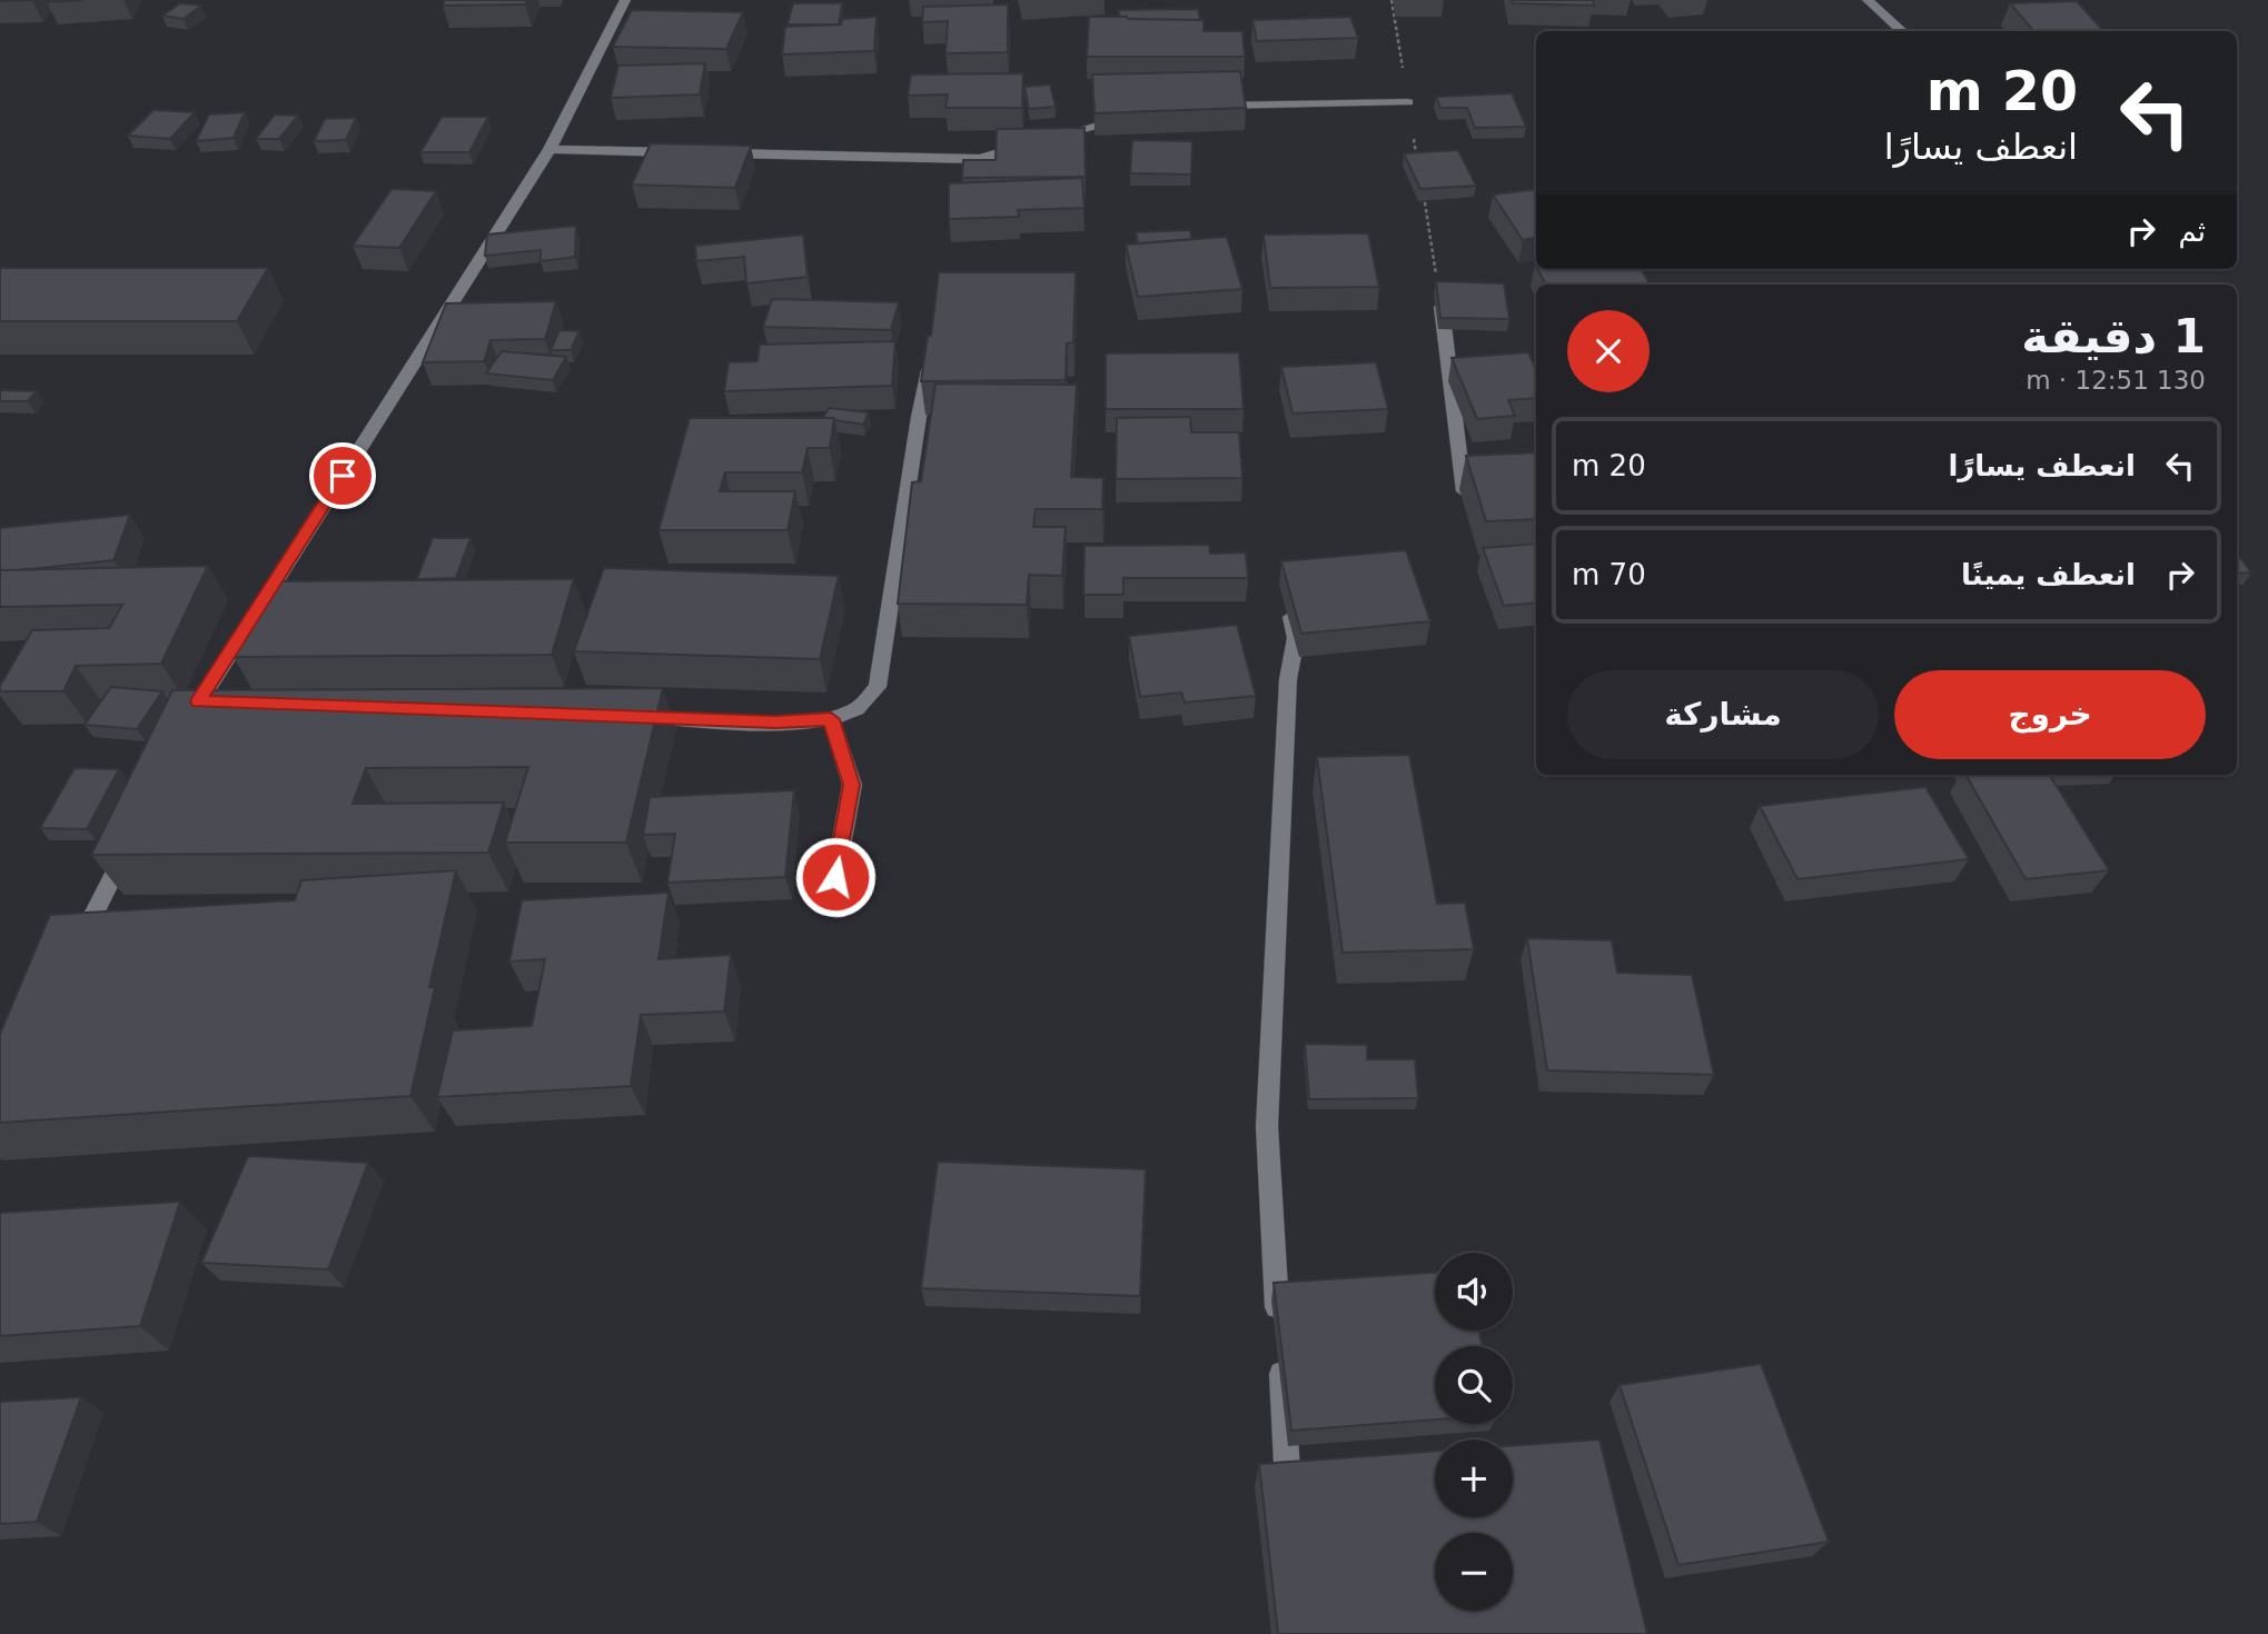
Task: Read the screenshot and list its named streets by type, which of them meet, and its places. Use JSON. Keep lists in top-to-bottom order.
{
  "page": {
    "turn": ["20 m", "انعطف يسارًا"],
    "then": "ثم",
    "heading": ["1 دقيقة", "130 m · 12:51"],
    "list": [
      {
        "name": "انعطف يسارًا",
        "value": "20 m"
      },
      {
        "name": "انعطف يمينًا",
        "value": "70 m"
      }
    ],
    "buttons": ["خروج", "مشاركة"],
    "map_buttons": ["+", "−"]
  }
}
